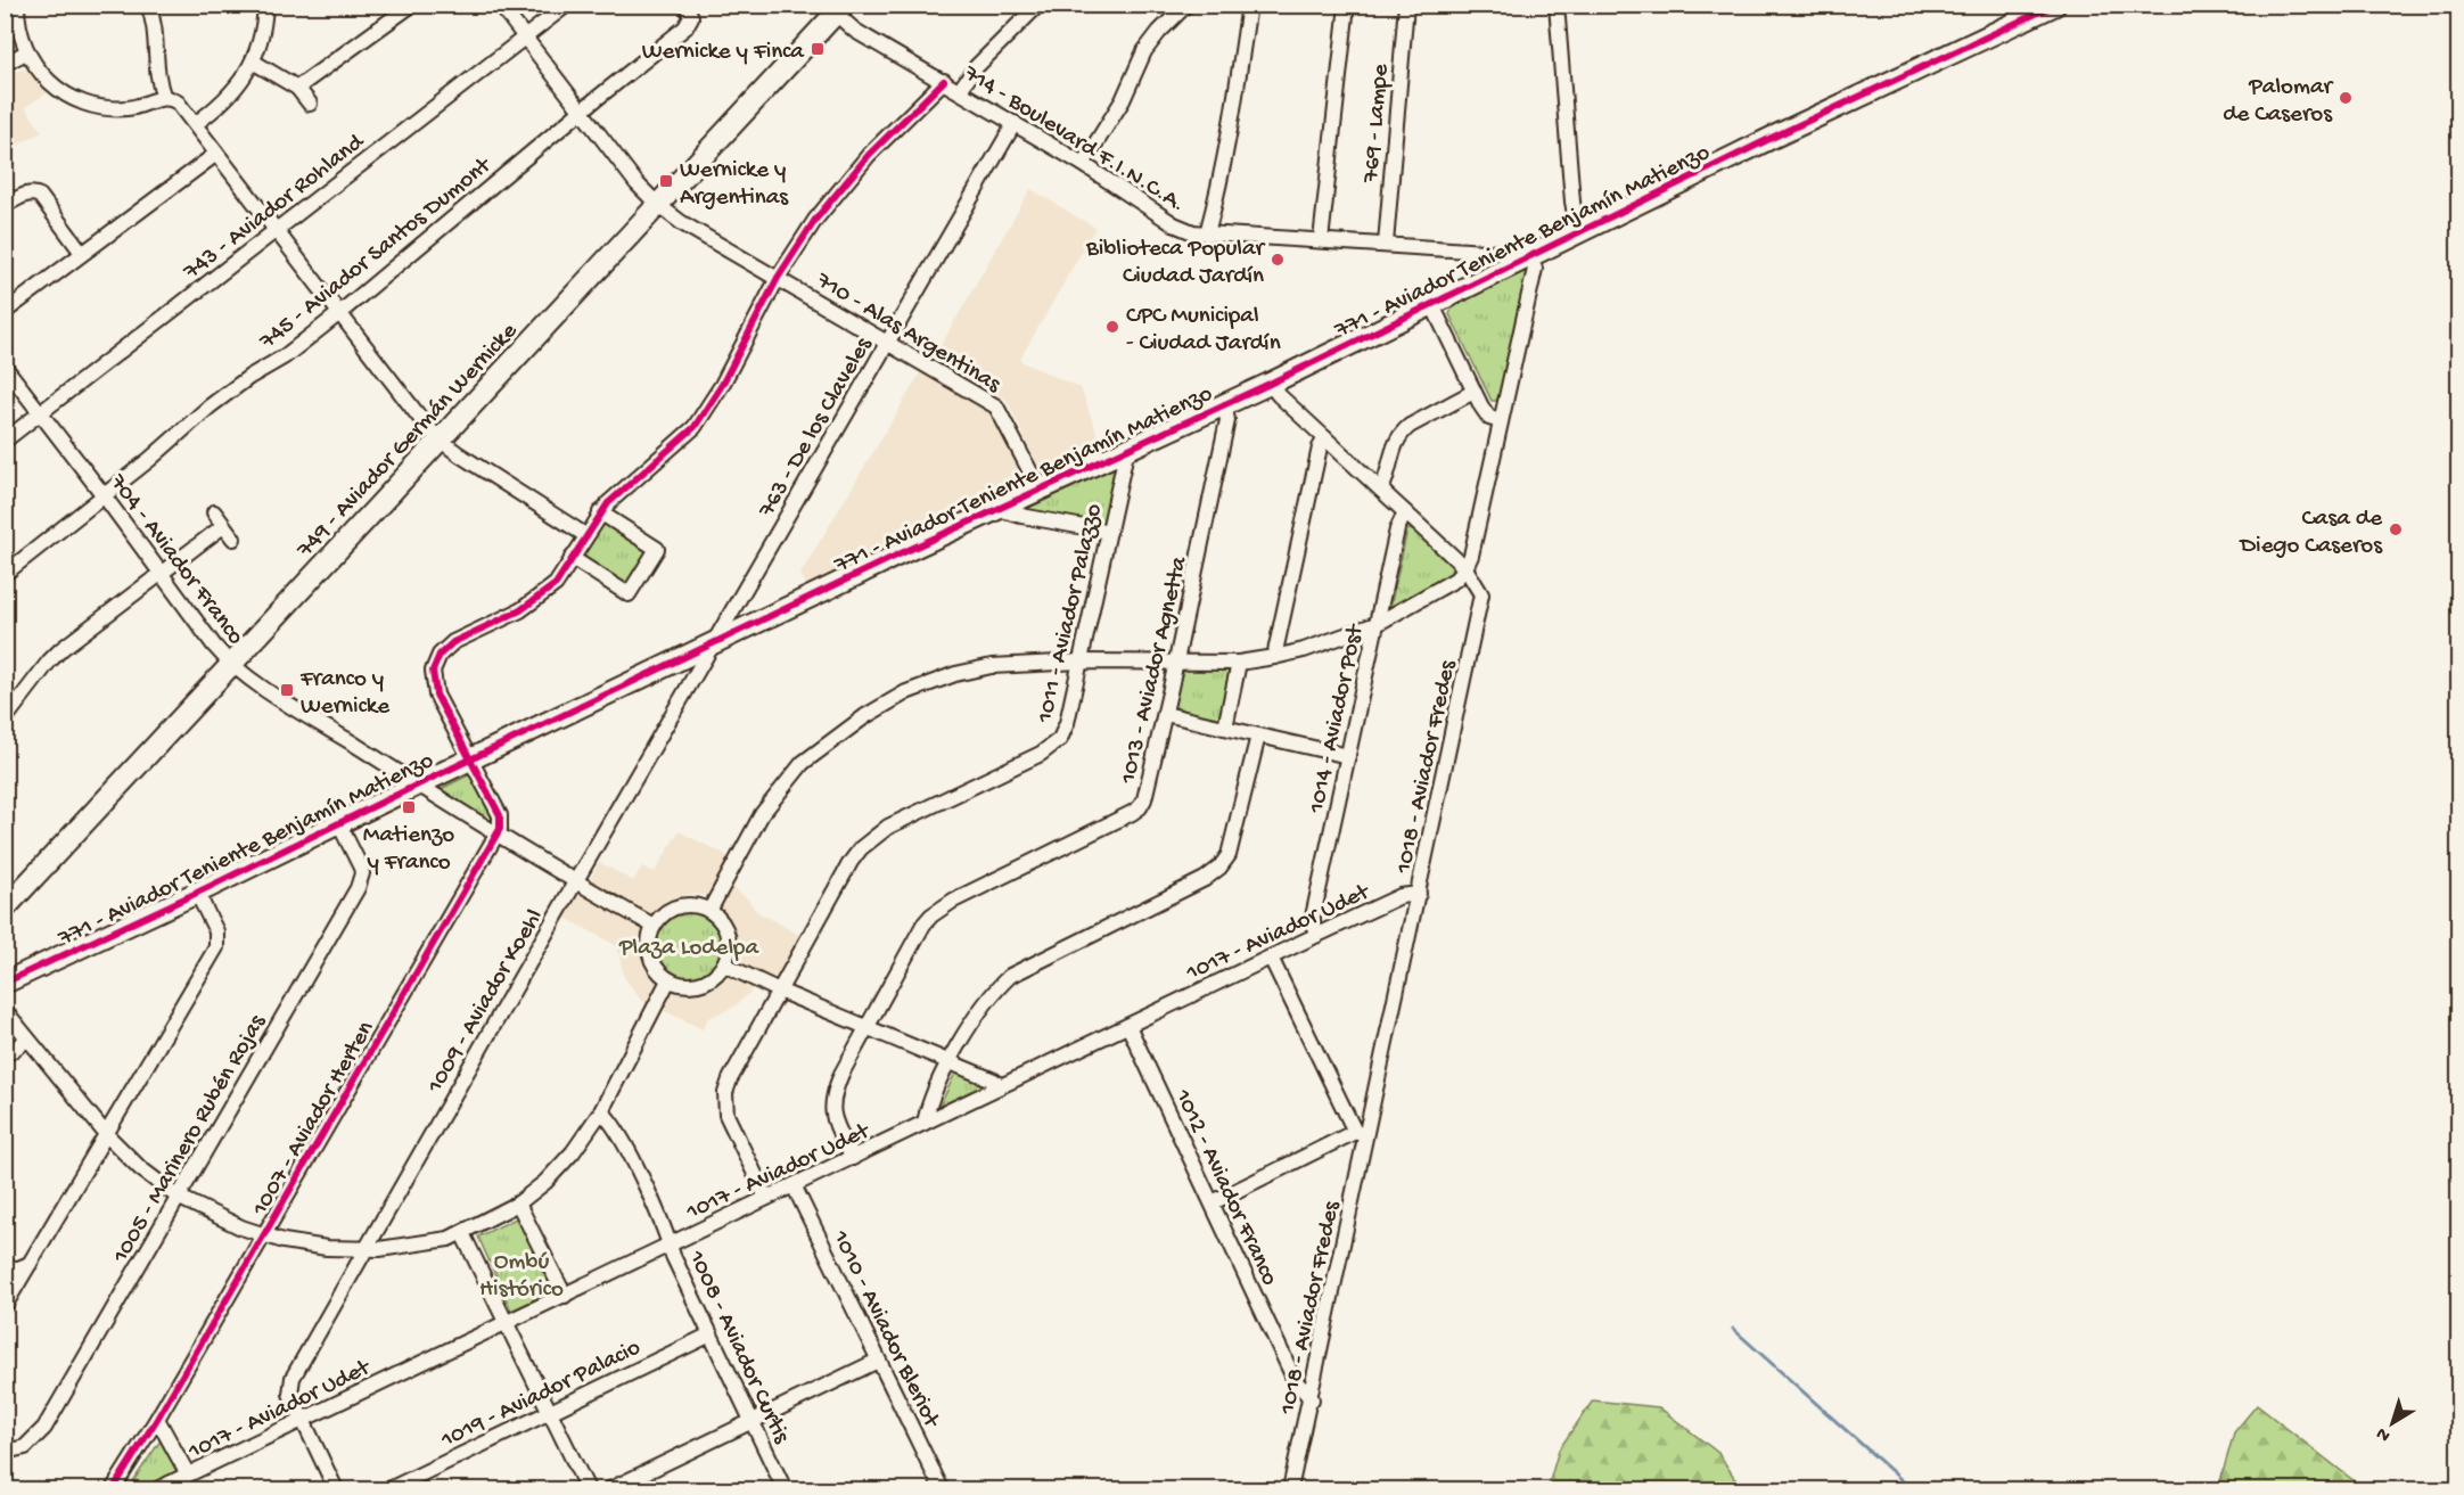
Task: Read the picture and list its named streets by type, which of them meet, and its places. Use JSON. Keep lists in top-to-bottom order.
{
  "streets": {
    "street": [
      "769 - Lampe",
      "714 - Boulevard F.I.N.C.A.",
      "743 - Aviador Rohland",
      "771 - Aviador Teniente Benjamín Matienzo",
      "745 - Aviador Santos Dumont",
      "710 - Alas Argentinas",
      "763 - De los Claveles",
      "749 - Aviador Germán Wernicke",
      "704 - Aviador Franco",
      "1011 - Aviador Palazzo",
      "1013 - Aviador Agnetta",
      "1014 - Aviador Post",
      "1018 - Aviador Fredes",
      "1017 - Aviador Udet",
      "1009 - Aviador Koehl",
      "1007 - Aviador Herten",
      "1005 - Marinero Rubén Rojas",
      "1012 - Aviador Franco",
      "1010 - Aviador Bleriot",
      "1008 - Aviador Curtis",
      "1019 - Aviador Palacio"
    ]
  },
  "crossings": [
    ["769 - Lampe", "714 - Boulevard F.I.N.C.A."],
    ["714 - Boulevard F.I.N.C.A.", "771 - Aviador Teniente Benjamín Matienzo"],
    ["714 - Boulevard F.I.N.C.A.", "763 - De los Claveles"],
    ["714 - Boulevard F.I.N.C.A.", "749 - Aviador Germán Wernicke"],
    ["743 - Aviador Rohland", "710 - Alas Argentinas"],
    ["743 - Aviador Rohland", "704 - Aviador Franco"],
    ["771 - Aviador Teniente Benjamín Matienzo", "710 - Alas Argentinas"],
    ["771 - Aviador Teniente Benjamín Matienzo", "763 - De los Claveles"],
    ["771 - Aviador Teniente Benjamín Matienzo", "704 - Aviador Franco"],
    ["771 - Aviador Teniente Benjamín Matienzo", "1011 - Aviador Palazzo"],
    ["771 - Aviador Teniente Benjamín Matienzo", "1013 - Aviador Agnetta"],
    ["771 - Aviador Teniente Benjamín Matienzo", "1009 - Aviador Koehl"],
    ["771 - Aviador Teniente Benjamín Matienzo", "1005 - Marinero Rubén Rojas"],
    ["745 - Aviador Santos Dumont", "710 - Alas Argentinas"],
    ["745 - Aviador Santos Dumont", "704 - Aviador Franco"],
    ["710 - Alas Argentinas", "763 - De los Claveles"],
    ["710 - Alas Argentinas", "749 - Aviador Germán Wernicke"],
    ["763 - De los Claveles", "1009 - Aviador Koehl"],
    ["749 - Aviador Germán Wernicke", "704 - Aviador Franco"],
    ["1011 - Aviador Palazzo", "1017 - Aviador Udet"],
    ["1013 - Aviador Agnetta", "1017 - Aviador Udet"],
    ["1014 - Aviador Post", "1017 - Aviador Udet"],
    ["1018 - Aviador Fredes", "1017 - Aviador Udet"],
    ["1018 - Aviador Fredes", "1012 - Aviador Franco"],
    ["1017 - Aviador Udet", "1009 - Aviador Koehl"],
    ["1017 - Aviador Udet", "1012 - Aviador Franco"],
    ["1017 - Aviador Udet", "1010 - Aviador Bleriot"],
    ["1017 - Aviador Udet", "1008 - Aviador Curtis"],
    ["1008 - Aviador Curtis", "1019 - Aviador Palacio"]
  ],
  "parks": ["Plaza Lodelpa", "Ombú Histórico"],
  "places": {
    "transit": [
      "Wernicke y Finca",
      "Wernicke y Argentinas",
      "Franco y Wernicke",
      "Matienzo y Franco"
    ],
    "other": [
      "Palomar de Caseros",
      "Biblioteca Popular Ciudad Jardín",
      "CPC Municipal - Ciudad Jardín",
      "Casa de Diego Caseros"
    ]
  },
  "north": "bottom left"
}
